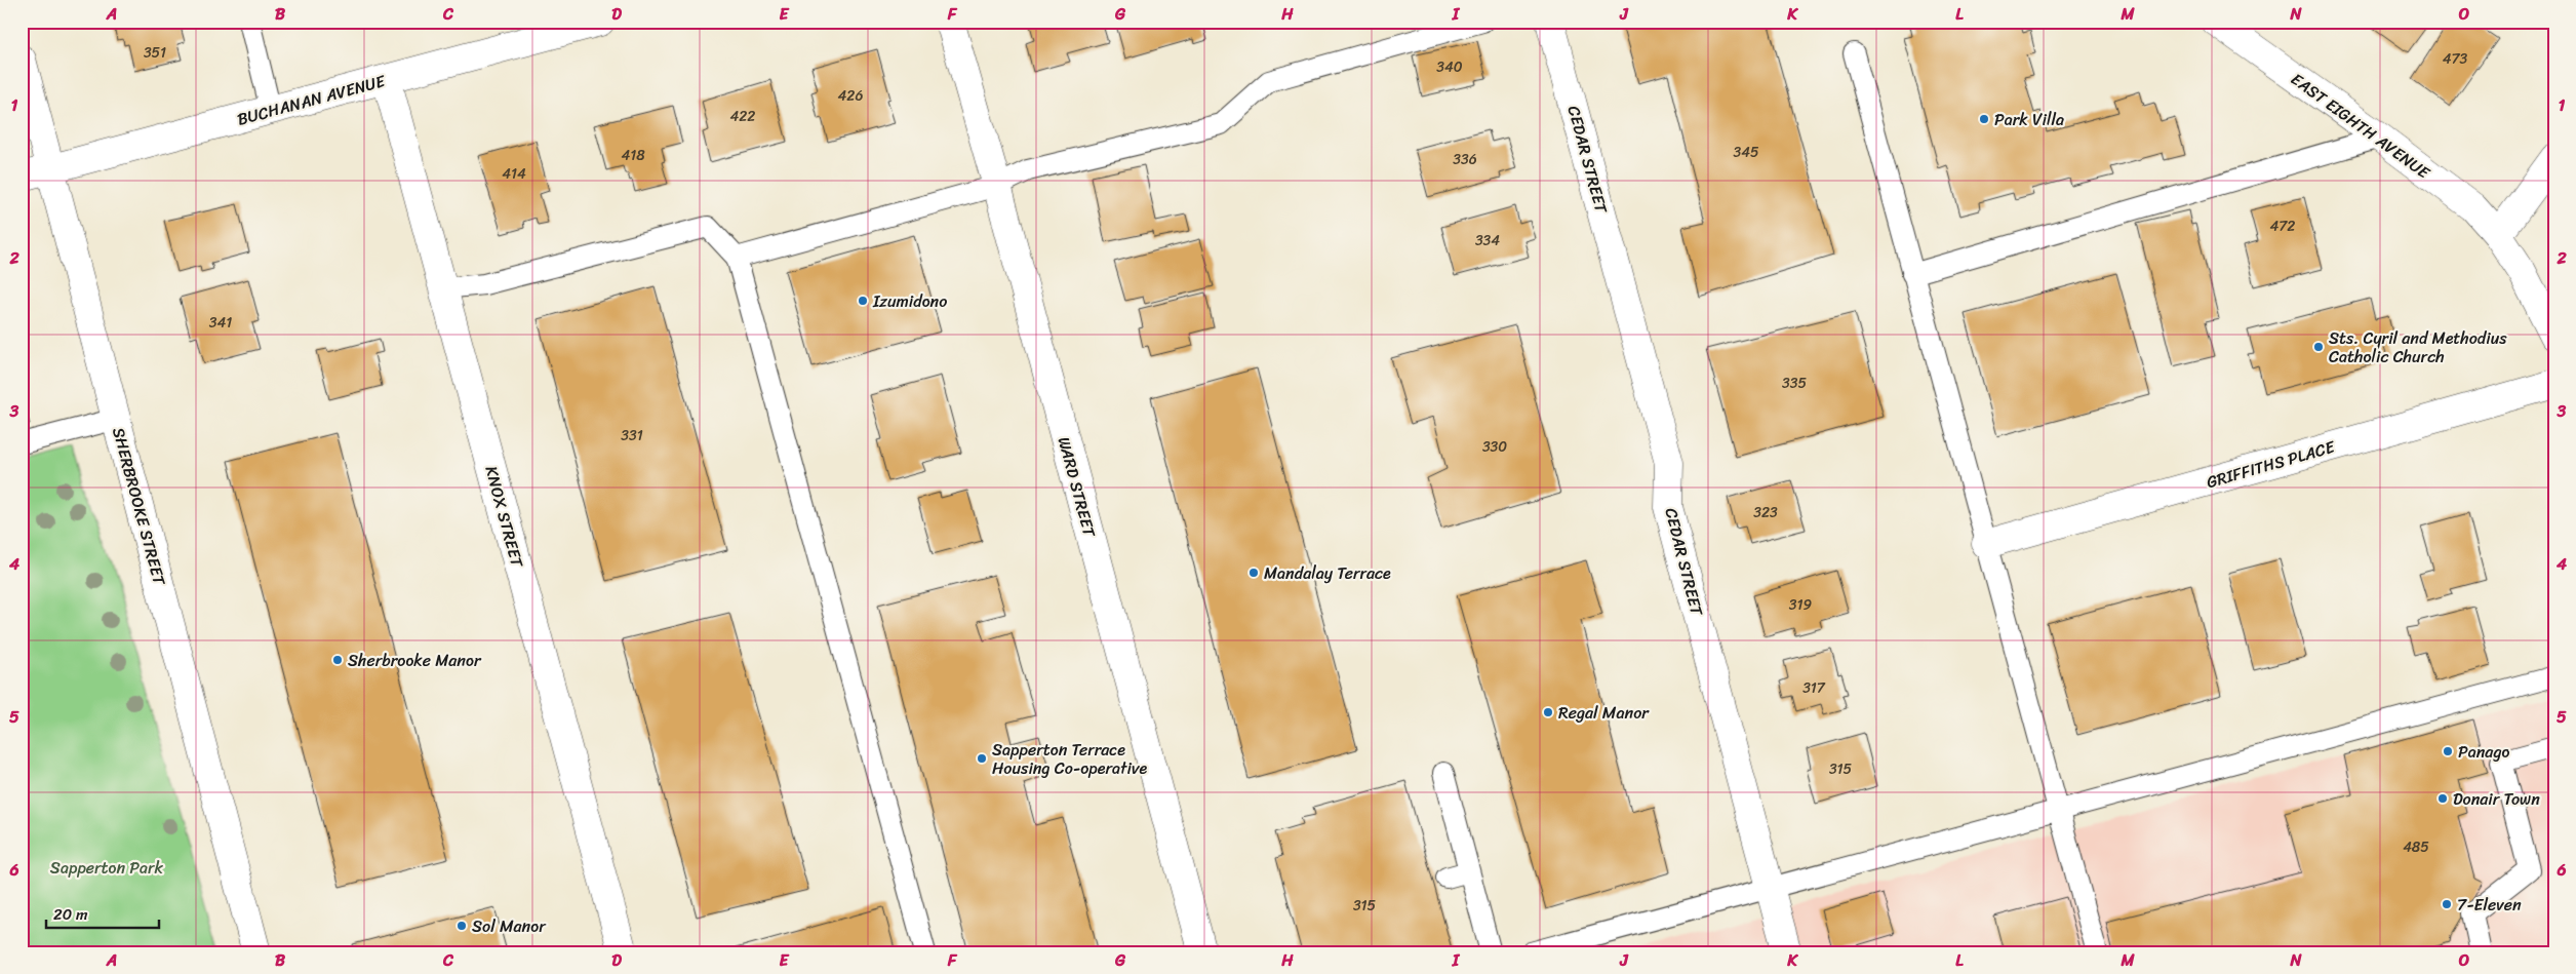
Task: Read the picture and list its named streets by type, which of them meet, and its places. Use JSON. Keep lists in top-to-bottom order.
{
  "streets": {
    "street": [
      "BUCHANAN AVENUE",
      "EAST EIGHTH AVENUE",
      "CEDAR STREET",
      "GRIFFITHS PLACE",
      "WARD STREET",
      "SHERBROOKE STREET",
      "KNOX STREET"
    ]
  },
  "crossings": [
    ["BUCHANAN AVENUE", "SHERBROOKE STREET"],
    ["BUCHANAN AVENUE", "KNOX STREET"]
  ],
  "parks": ["Sapperton Park"],
  "places": [
    "Park Villa",
    "Izumidono",
    "Sts. Cyril and Methodius Catholic Church",
    "Mandalay Terrace",
    "Sherbrooke Manor",
    "Regal Manor",
    "Panago",
    "Sapperton Terrace Housing Co-operative",
    "Donair Town",
    "7-Eleven",
    "Sol Manor"
  ],
  "house_numbers": [
    "351",
    "473",
    "340",
    "426",
    "422",
    "345",
    "418",
    "336",
    "414",
    "472",
    "334",
    "341",
    "335",
    "331",
    "330",
    "323",
    "319",
    "317",
    "315",
    "485",
    "315"
  ],
  "scale_bar": "20 m",
  "grid": {
    "columns": [
      "A",
      "B",
      "C",
      "D",
      "E",
      "F",
      "G",
      "H",
      "I",
      "J",
      "K",
      "L",
      "M",
      "N",
      "O"
    ],
    "rows": [
      "1",
      "2",
      "3",
      "4",
      "5",
      "6"
    ]
  }
}
